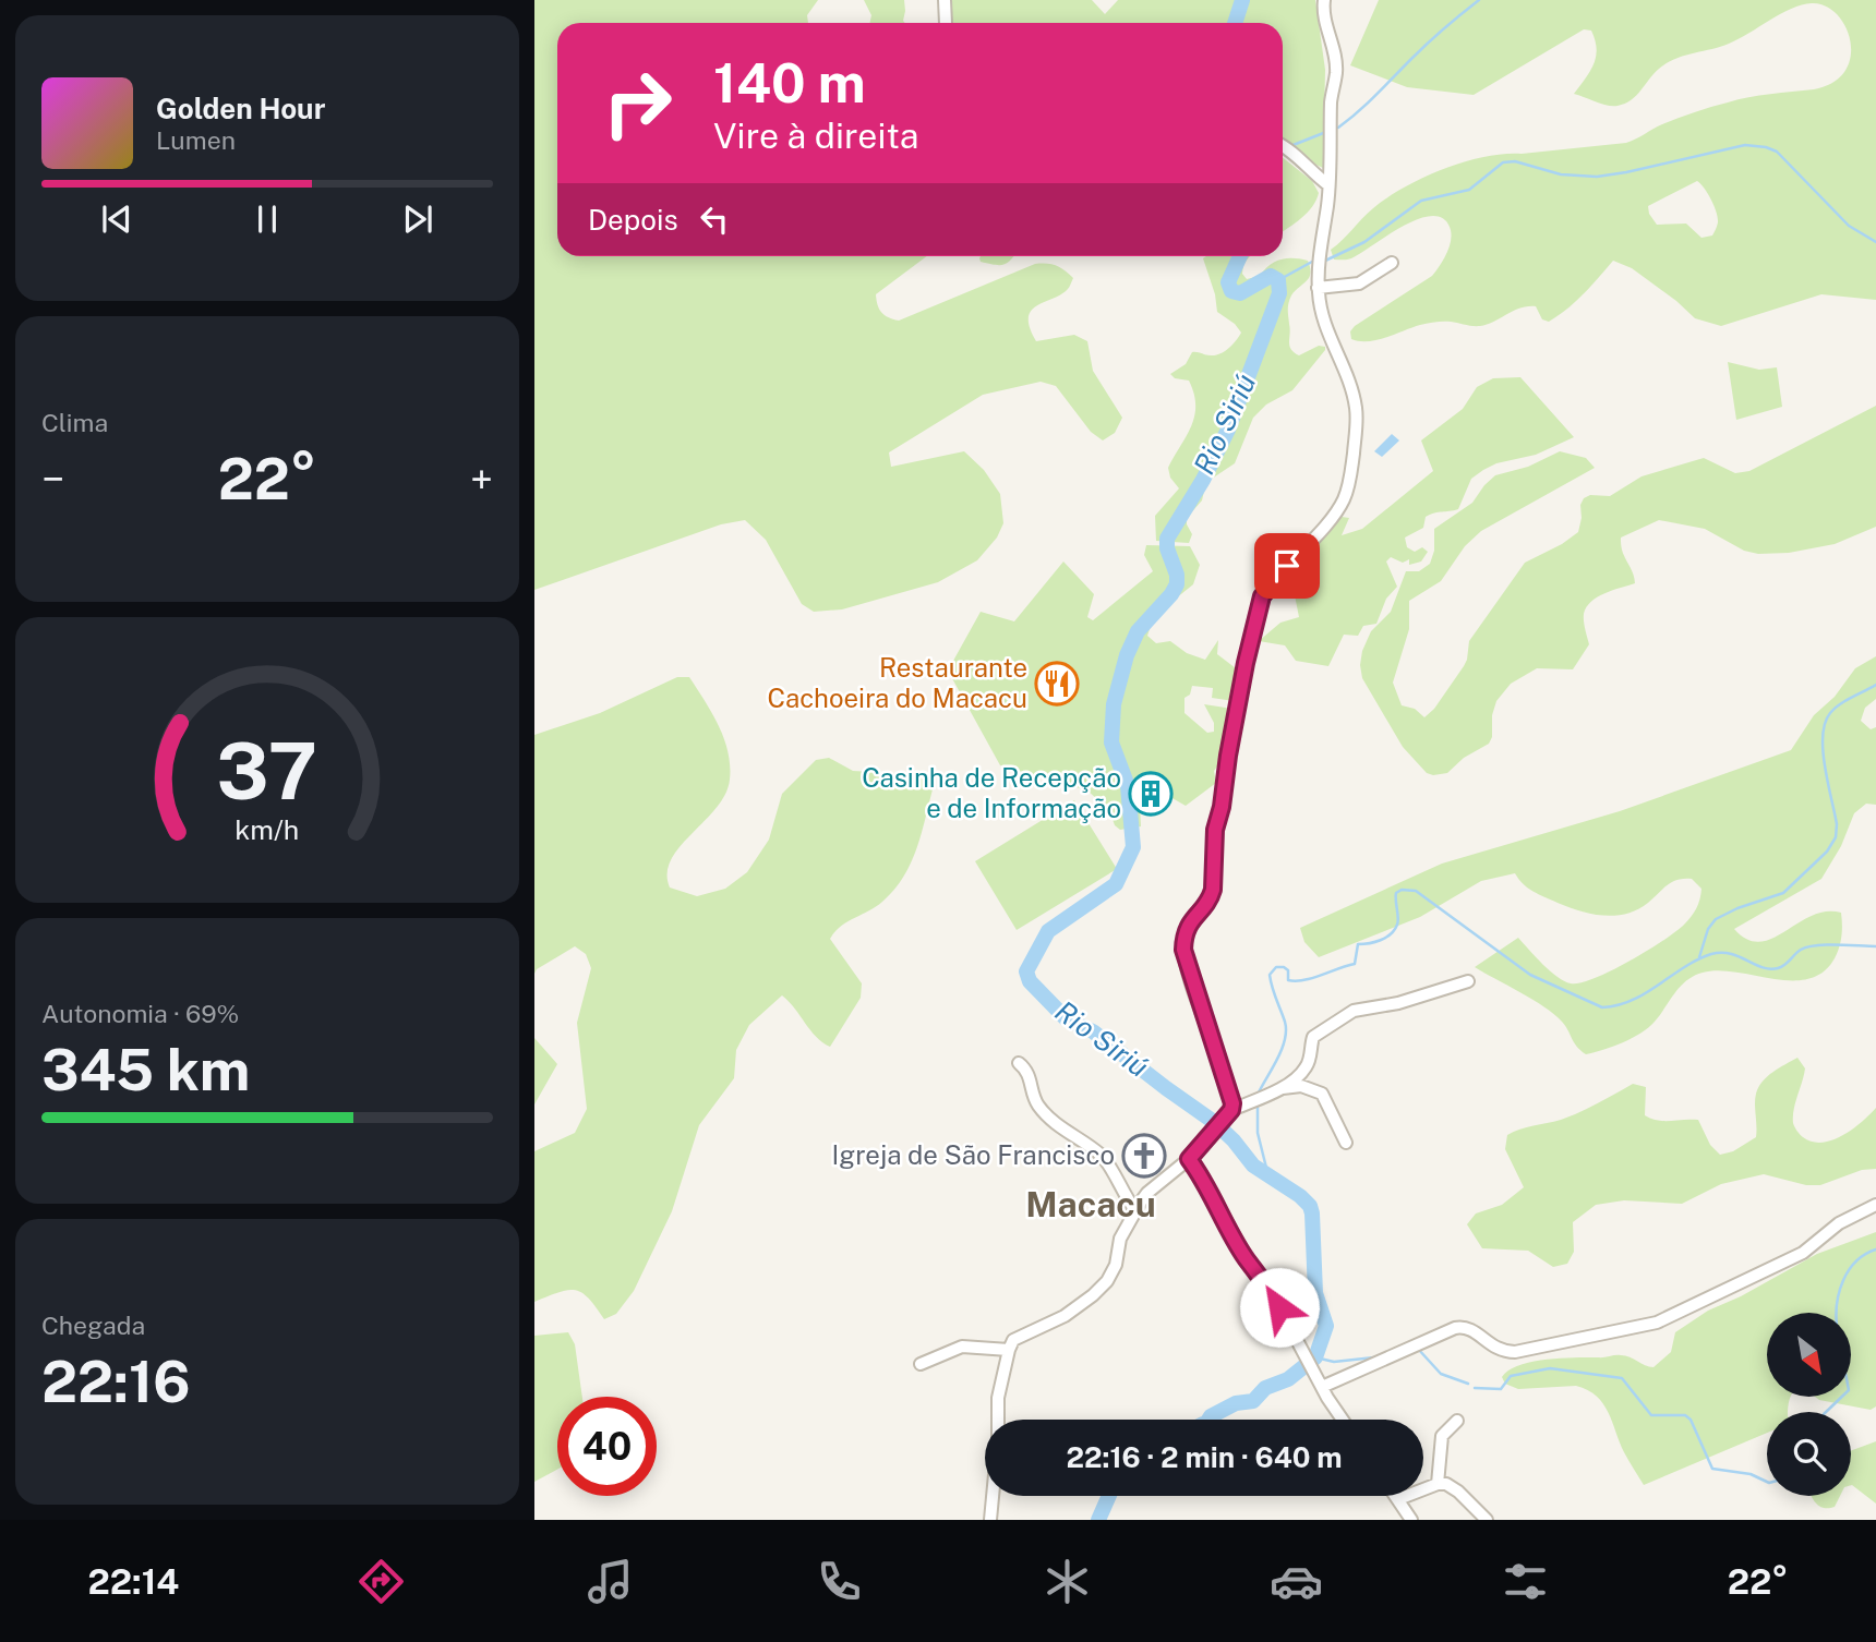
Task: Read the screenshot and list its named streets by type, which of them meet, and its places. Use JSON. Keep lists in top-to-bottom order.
{
  "districts": ["Macacu"],
  "water": ["Rio Siriú"],
  "places": {
    "restaurant": ["Restaurante Cachoeira do Macacu"],
    "building": ["Casinha de Recepção e de Informação"],
    "church": ["Igreja de São Francisco"]
  },
  "north": "bottom right",
  "page": {
    "turn": ["140 m", "Vire à direita"],
    "song": ["Golden Hour", "Lumen"],
    "then": "Depois",
    "tile": [
      "Clima",
      ["Autonomia · 69%", "345 km"],
      ["Chegada", "22:16"]
    ],
    "heat": ["−", "22°", "+"],
    "limit": "40",
    "trip": "22:16 · 2 min · 640 m",
    "tabs": ["22:14", "22°"],
    "gauge": ["37", "km/h"]
  }
}
